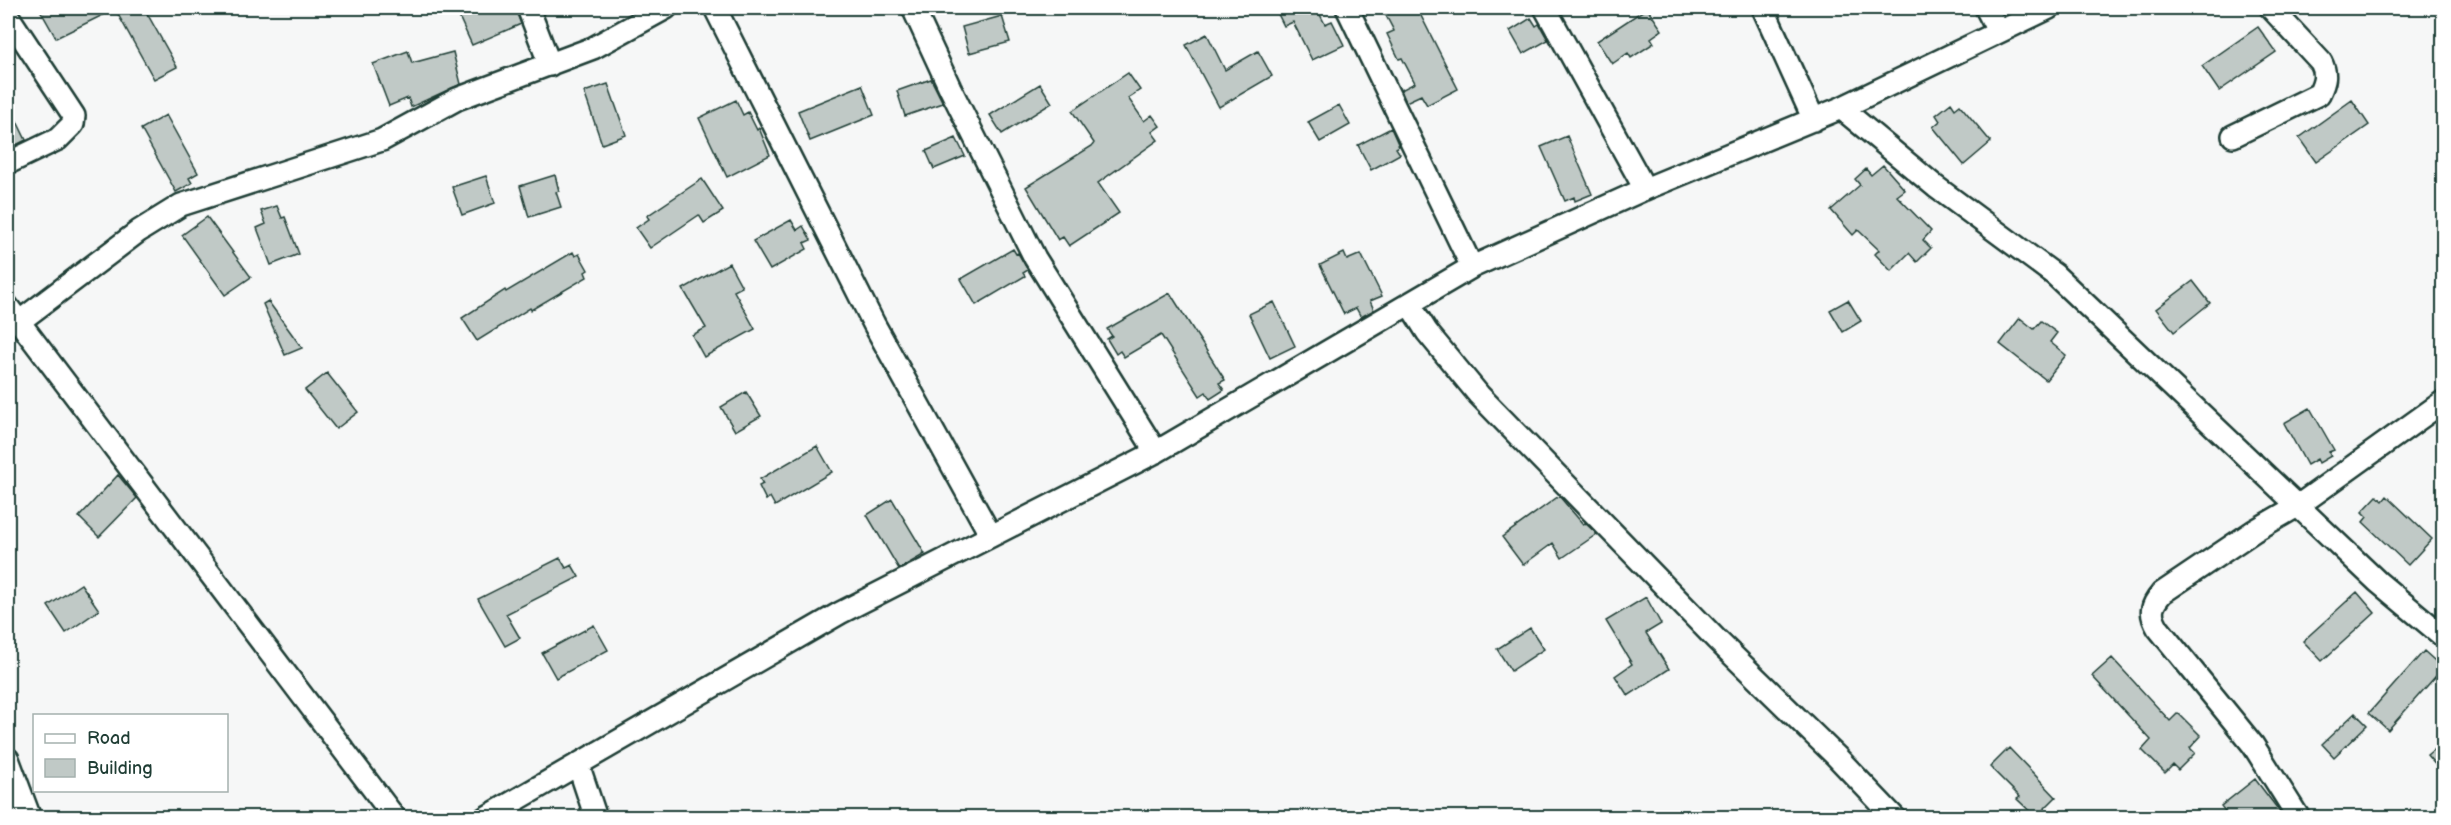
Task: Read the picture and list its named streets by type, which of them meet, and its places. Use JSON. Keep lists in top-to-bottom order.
{
  "legend": ["Road", "Building"]
}
